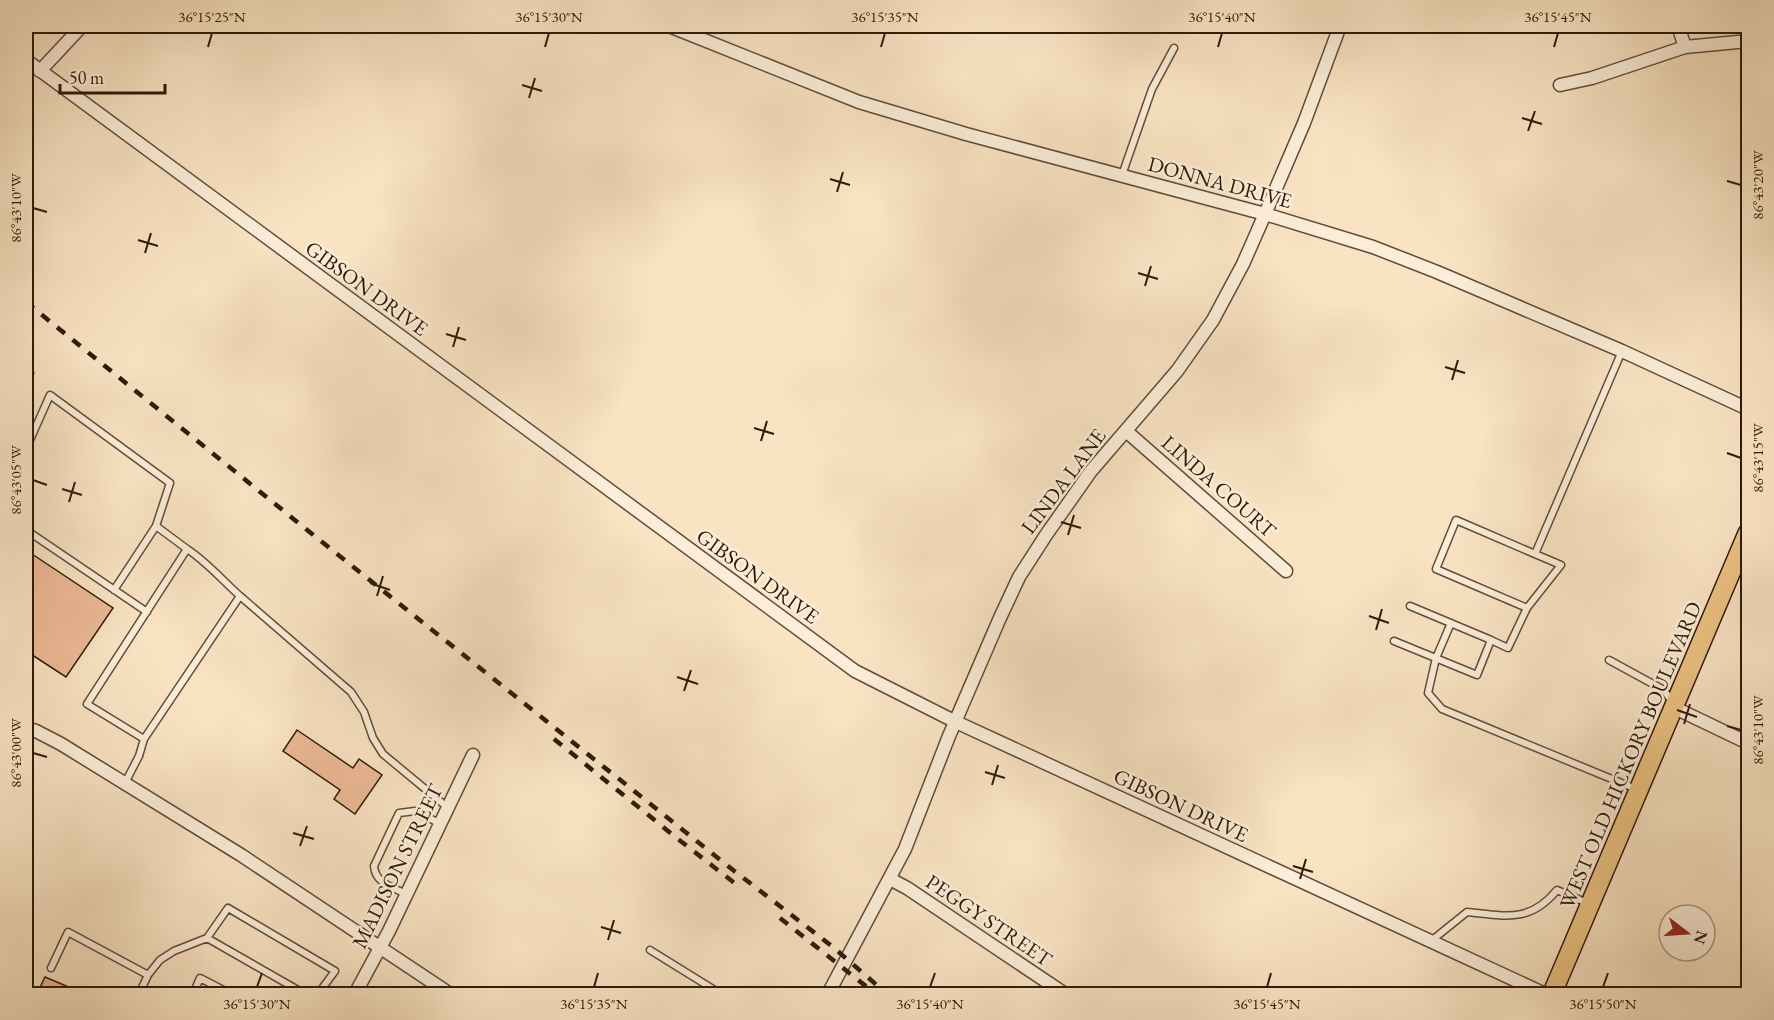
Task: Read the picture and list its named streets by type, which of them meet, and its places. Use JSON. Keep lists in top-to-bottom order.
{
  "streets": {
    "main road": ["WEST OLD HICKORY BOULEVARD"],
    "street": [
      "DONNA DRIVE",
      "GIBSON DRIVE",
      "LINDA LANE",
      "LINDA COURT",
      "MADISON STREET",
      "PEGGY STREET"
    ]
  },
  "crossings": [
    ["DONNA DRIVE", "LINDA LANE"],
    ["GIBSON DRIVE", "LINDA LANE"],
    ["LINDA LANE", "LINDA COURT"],
    ["LINDA LANE", "PEGGY STREET"]
  ],
  "scale_bar": "50 m",
  "north": "right",
  "coordinates": [
    "36°15'25\"N",
    "36°15'30\"N",
    "36°15'35\"N",
    "36°15'40\"N",
    "36°15'45\"N",
    "86°43'20\"W",
    "86°43'10\"W",
    "86°43'15\"W",
    "86°43'05\"W",
    "86°43'00\"W",
    "36°15'50\"N"
  ]
}
